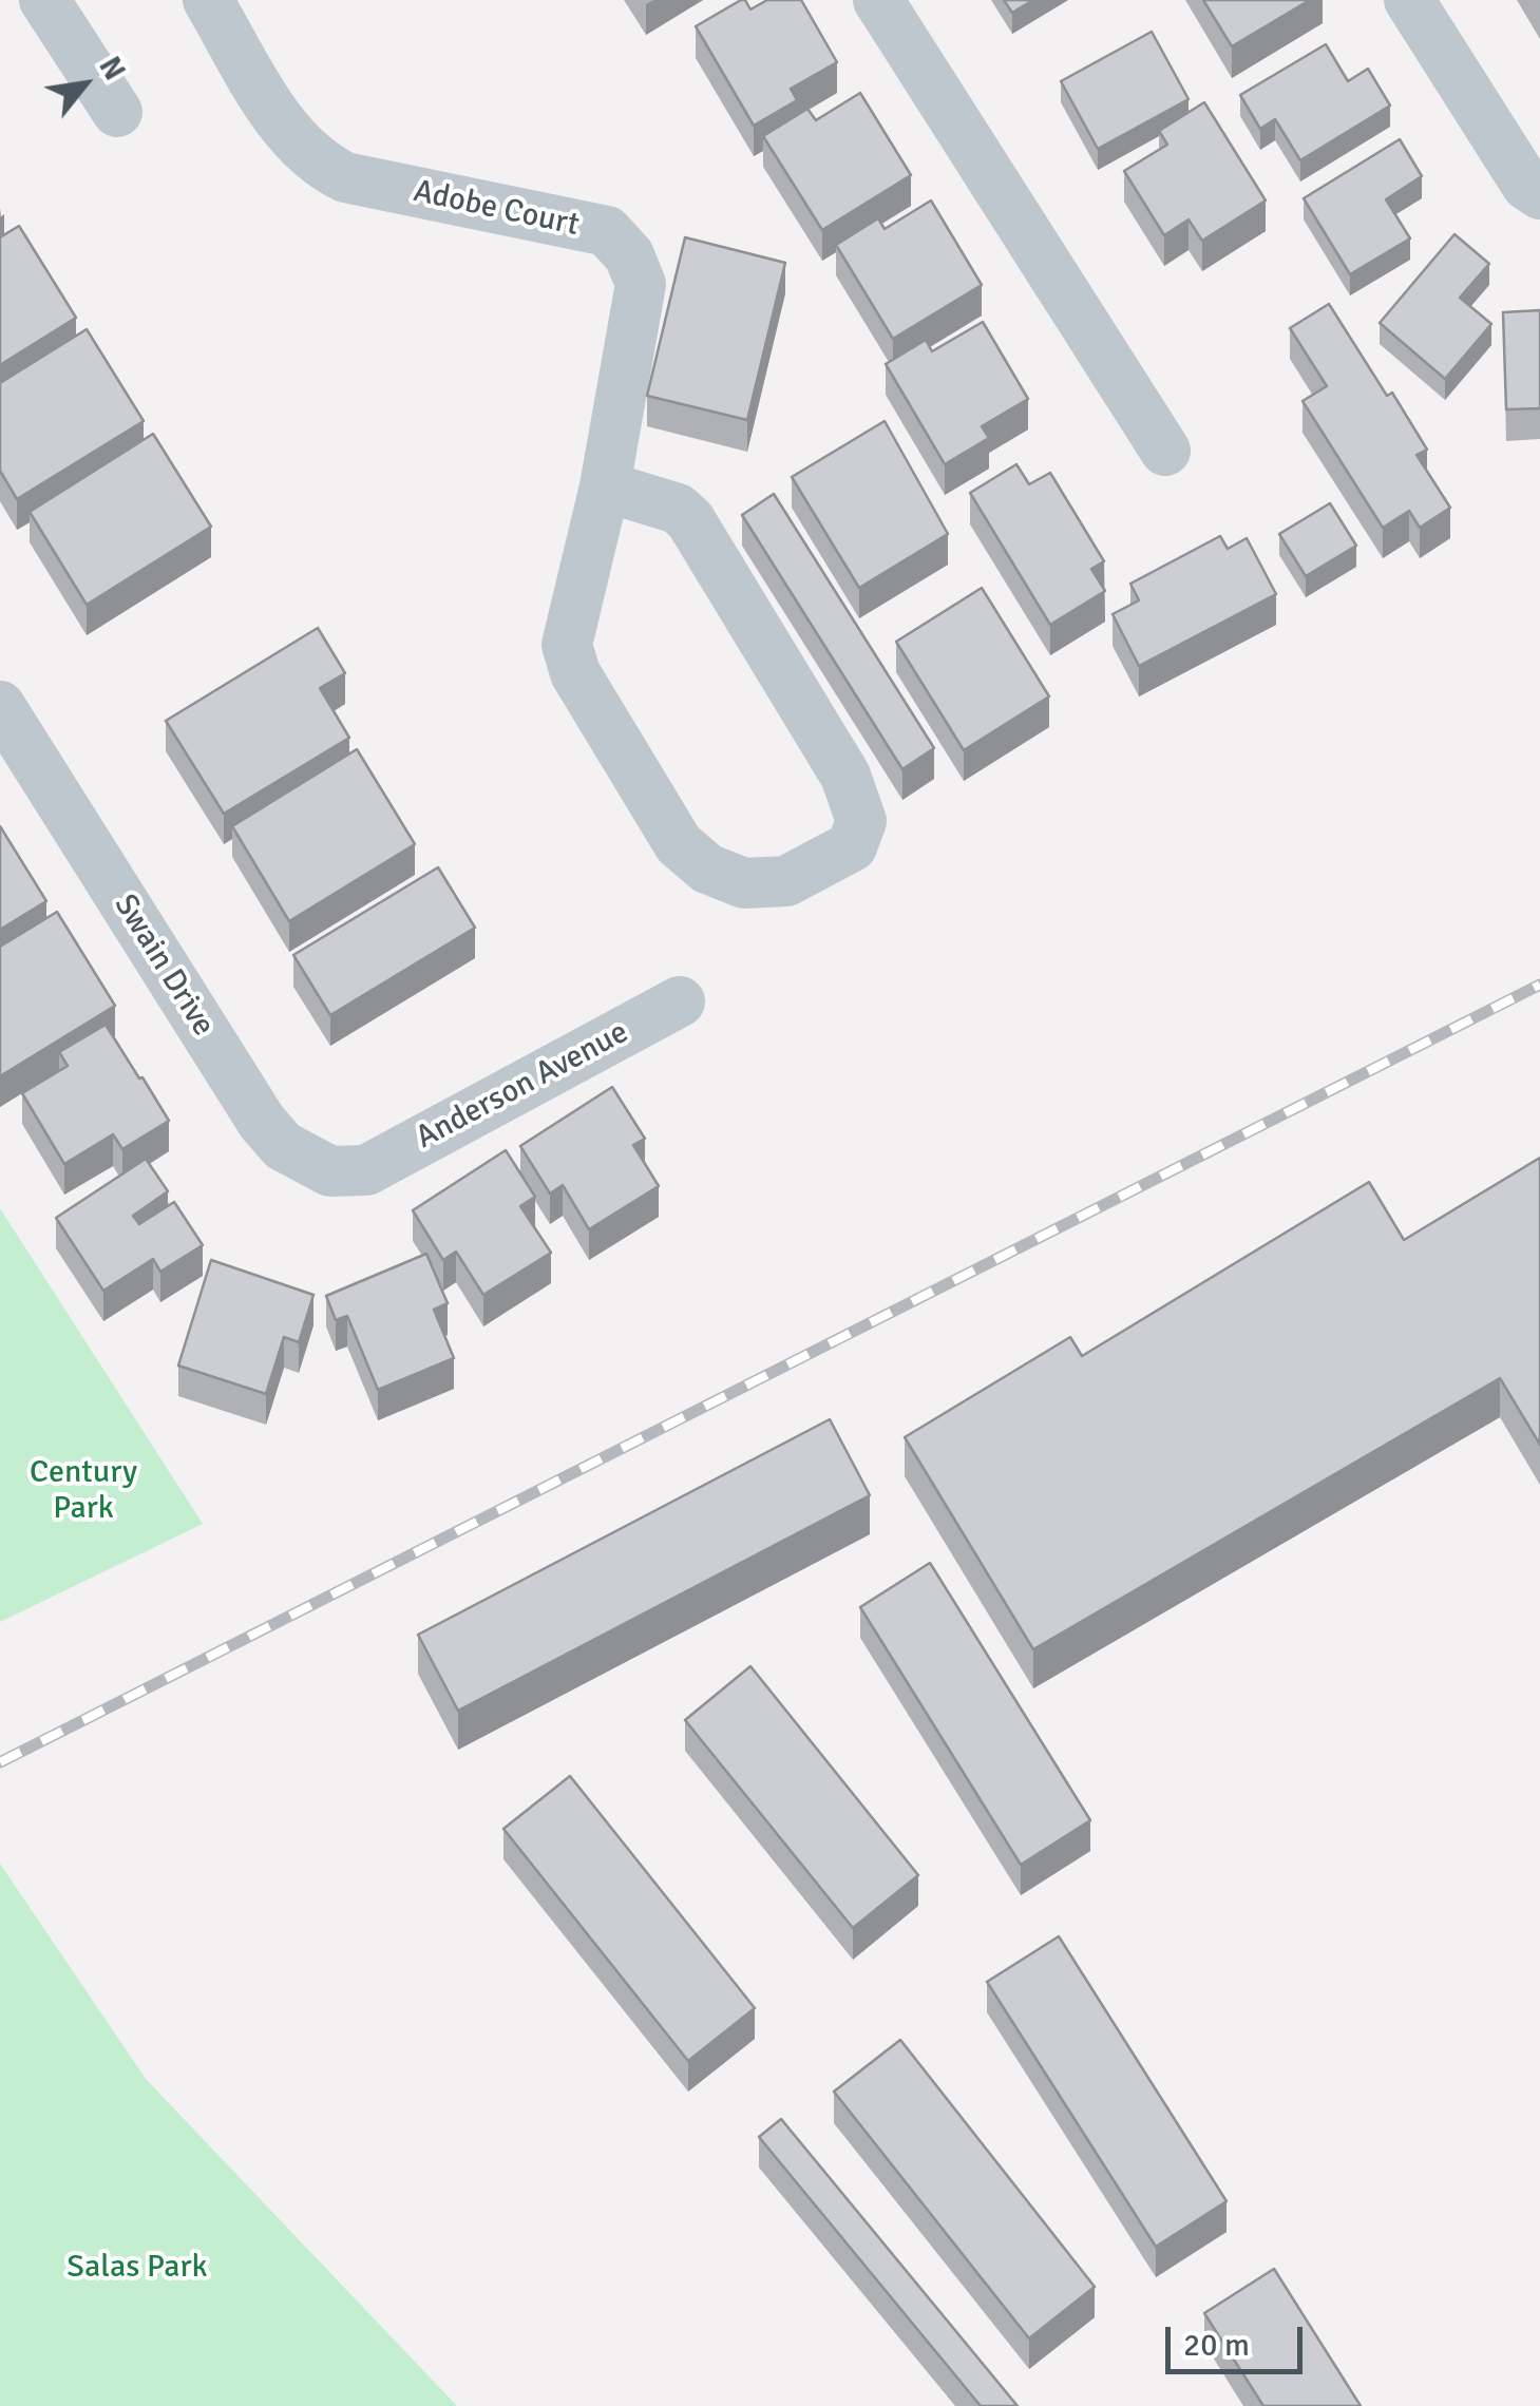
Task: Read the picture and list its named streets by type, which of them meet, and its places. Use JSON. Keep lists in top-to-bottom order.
{
  "streets": {
    "street": ["Adobe Court", "Swain Drive", "Anderson Avenue"]
  },
  "crossings": [
    ["Swain Drive", "Anderson Avenue"]
  ],
  "parks": ["Century Park", "Salas Park"],
  "scale_bar": "20 m",
  "north": "top right"
}
